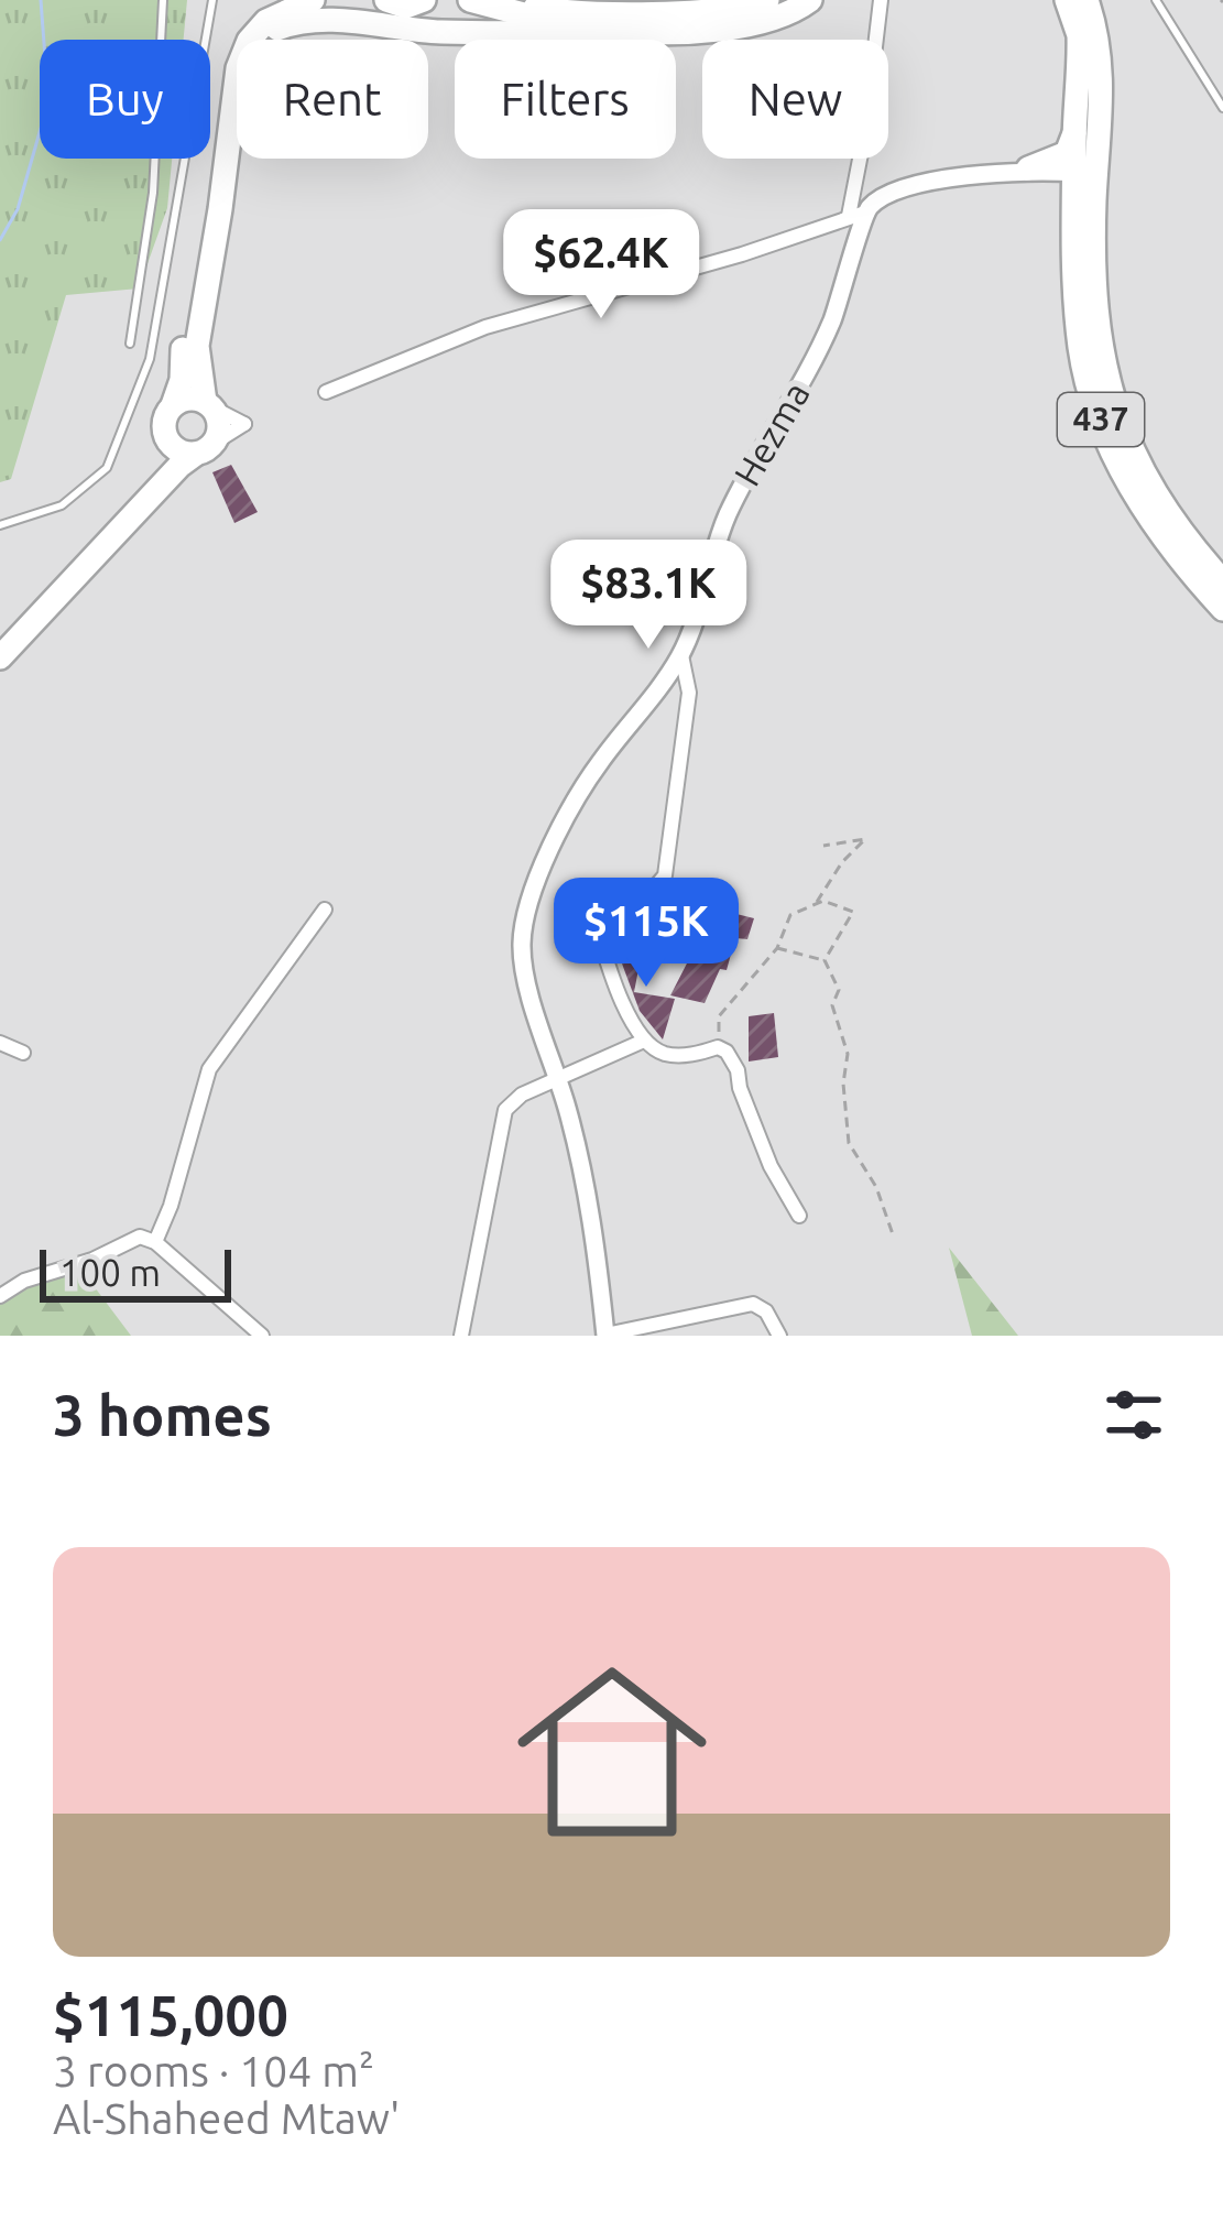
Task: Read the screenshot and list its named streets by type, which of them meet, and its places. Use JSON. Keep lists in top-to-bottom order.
{
  "streets": {
    "main road": ["437"],
    "street": ["Hezma"]
  },
  "scale_bar": "100 m",
  "page": {
    "chip": [
      "Buy",
      "Rent",
      "Filters",
      "New"
    ],
    "price": ["$62.4K", "$83.1K", "$115K"],
    "scale": "100 m",
    "heading": "3 homes",
    "list": [
      {
        "name": "$115,000",
        "note": "3 rooms · 104 m² · Al-Shaheed Mtaw'"
      }
    ]
  }
}
